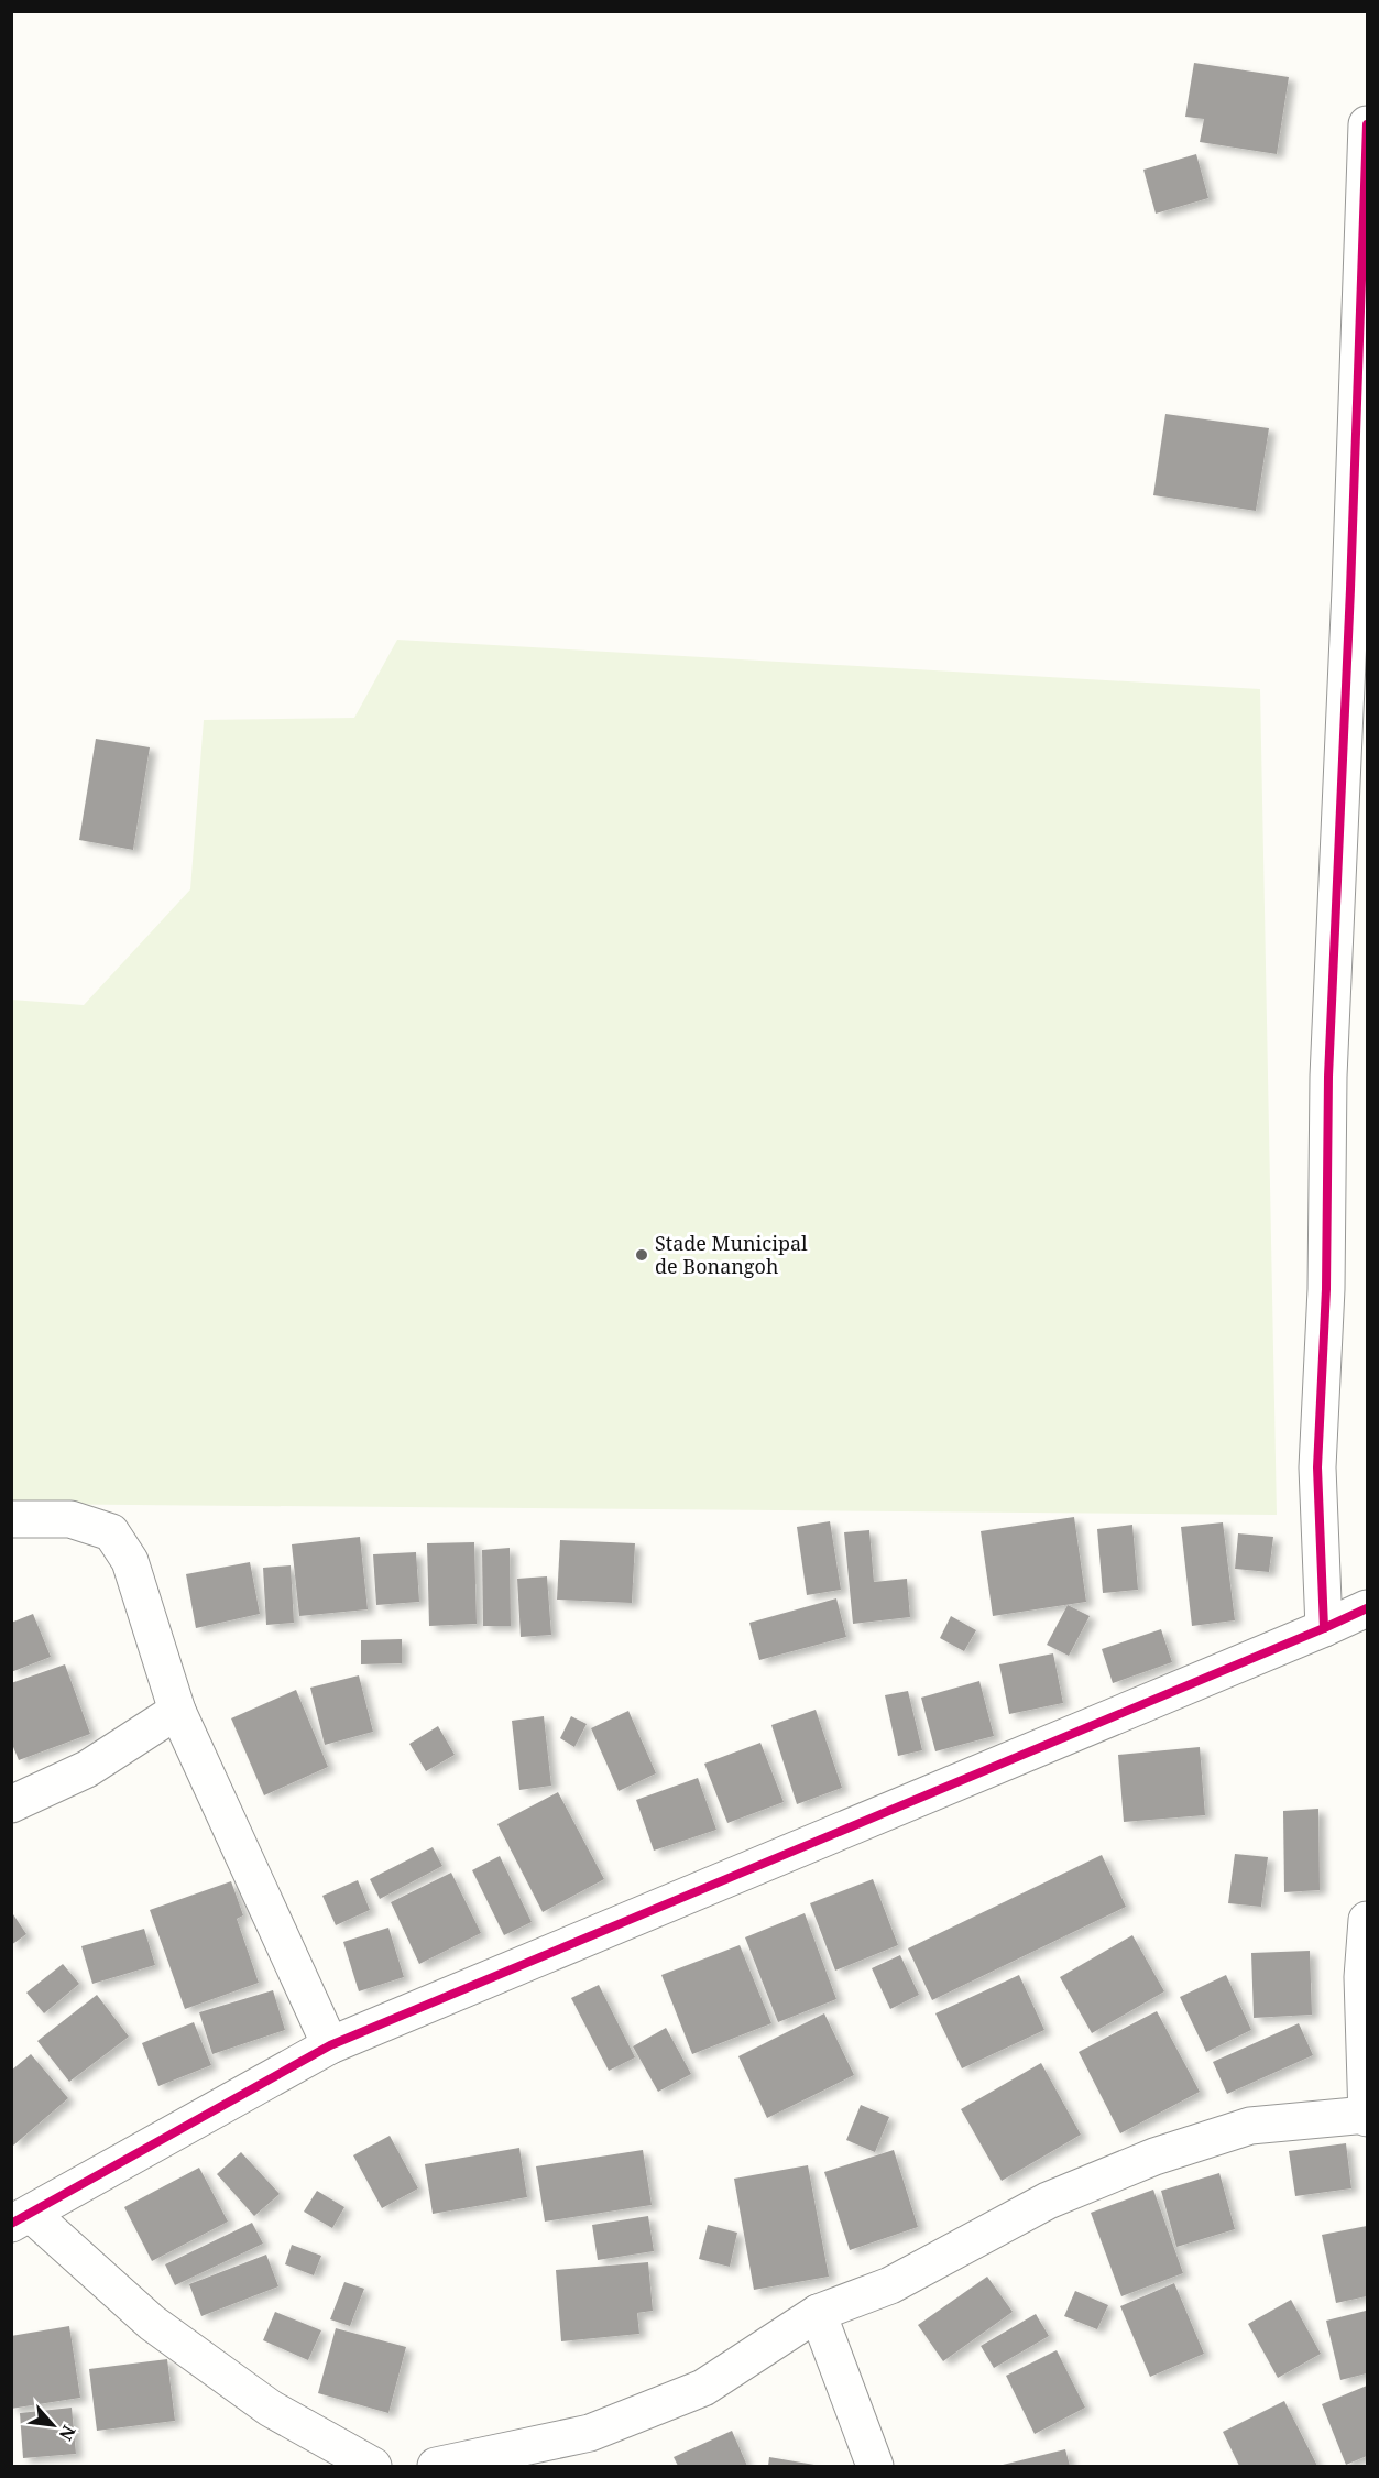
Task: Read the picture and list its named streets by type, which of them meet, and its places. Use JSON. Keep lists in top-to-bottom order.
{
  "places": ["Stade Municipal de Bonangoh"],
  "north": "bottom right"
}
